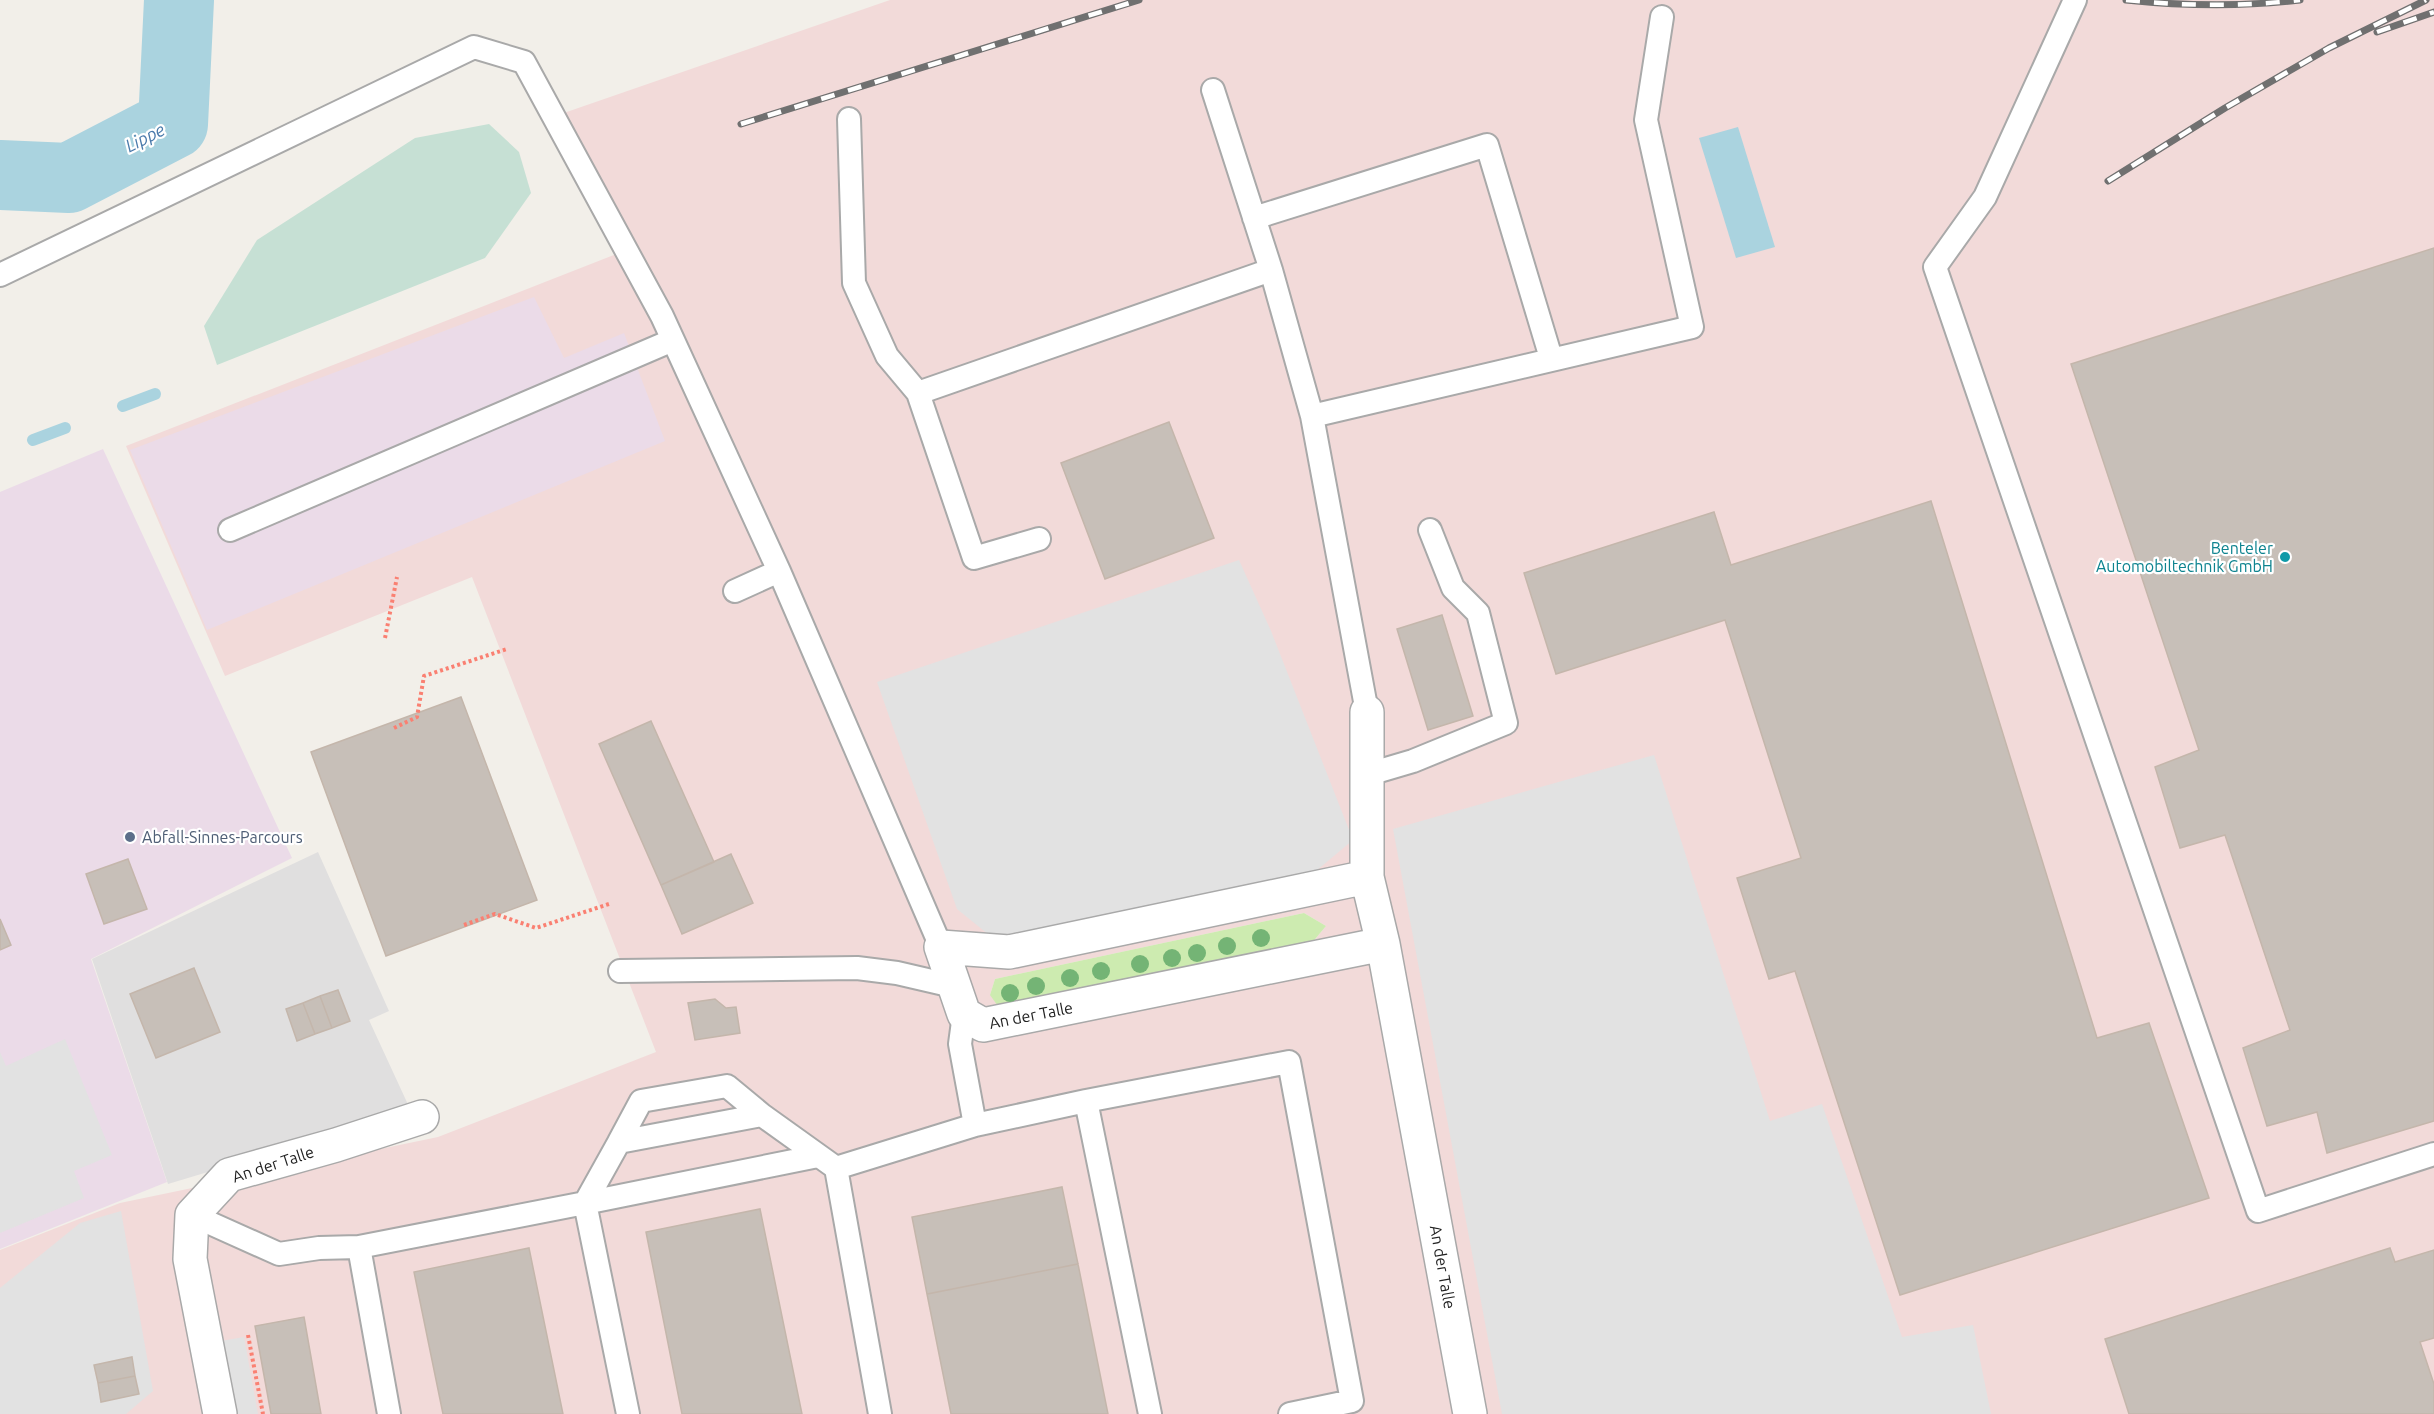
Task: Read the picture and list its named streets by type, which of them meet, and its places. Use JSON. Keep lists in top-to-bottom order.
{
  "streets": {
    "street": ["An der Talle"]
  },
  "water": ["Lippe"],
  "places": ["Benteler Automobiltechnik GmbH", "Abfall-Sinnes-Parcours"]
}
